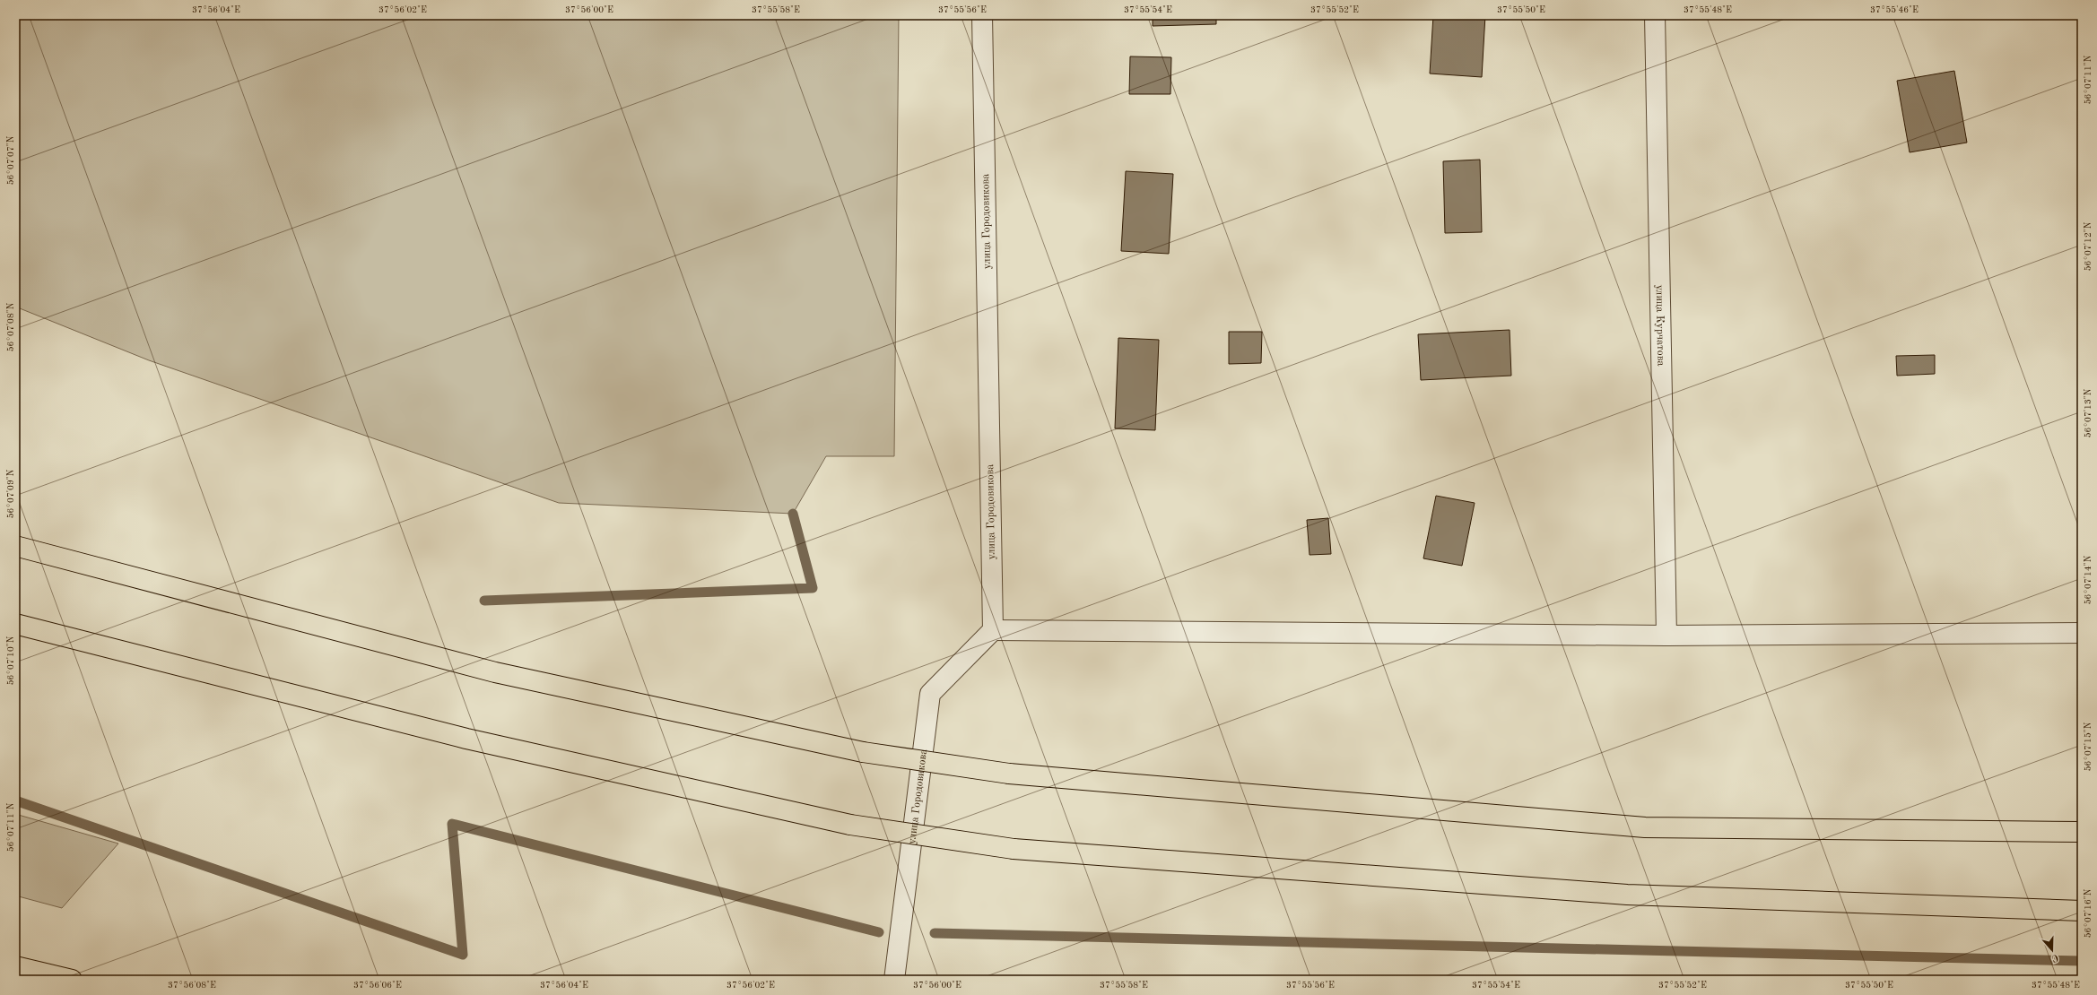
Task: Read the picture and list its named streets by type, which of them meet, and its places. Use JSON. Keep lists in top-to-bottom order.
{
  "streets": {
    "street": ["улица Городовикова", "улица Курчатова"]
  },
  "north": "bottom",
  "coordinates": [
    "37°56'04\"E",
    "37°56'02\"E",
    "37°56'00\"E",
    "37°55'58\"E",
    "37°55'56\"E",
    "37°55'54\"E",
    "37°55'52\"E",
    "37°55'50\"E",
    "37°55'48\"E",
    "37°55'46\"E",
    "56°07'11\"N",
    "56°07'07\"N",
    "56°07'12\"N",
    "56°07'08\"N",
    "56°07'13\"N",
    "56°07'09\"N",
    "56°07'14\"N",
    "56°07'10\"N",
    "56°07'15\"N",
    "56°07'16\"N",
    "37°56'08\"E",
    "37°56'06\"E"
  ]
}
